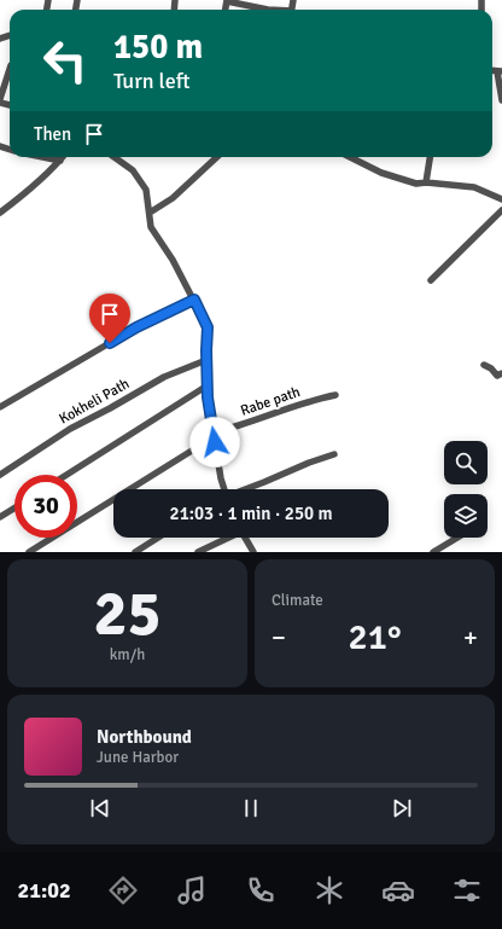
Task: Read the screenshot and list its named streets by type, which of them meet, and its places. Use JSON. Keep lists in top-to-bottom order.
{
  "streets": {
    "street": ["Kokheli Path", "Rabe path"]
  },
  "page": {
    "turn": ["150 m", "Turn left"],
    "then": "Then",
    "limit": "30",
    "trip": "21:03 · 1 min · 250 m",
    "tile": [
      ["25", "km/h"],
      "Climate"
    ],
    "heat": ["−", "21°", "+"],
    "song": ["Northbound", "June Harbor"],
    "tabs": "21:02"
  }
}
